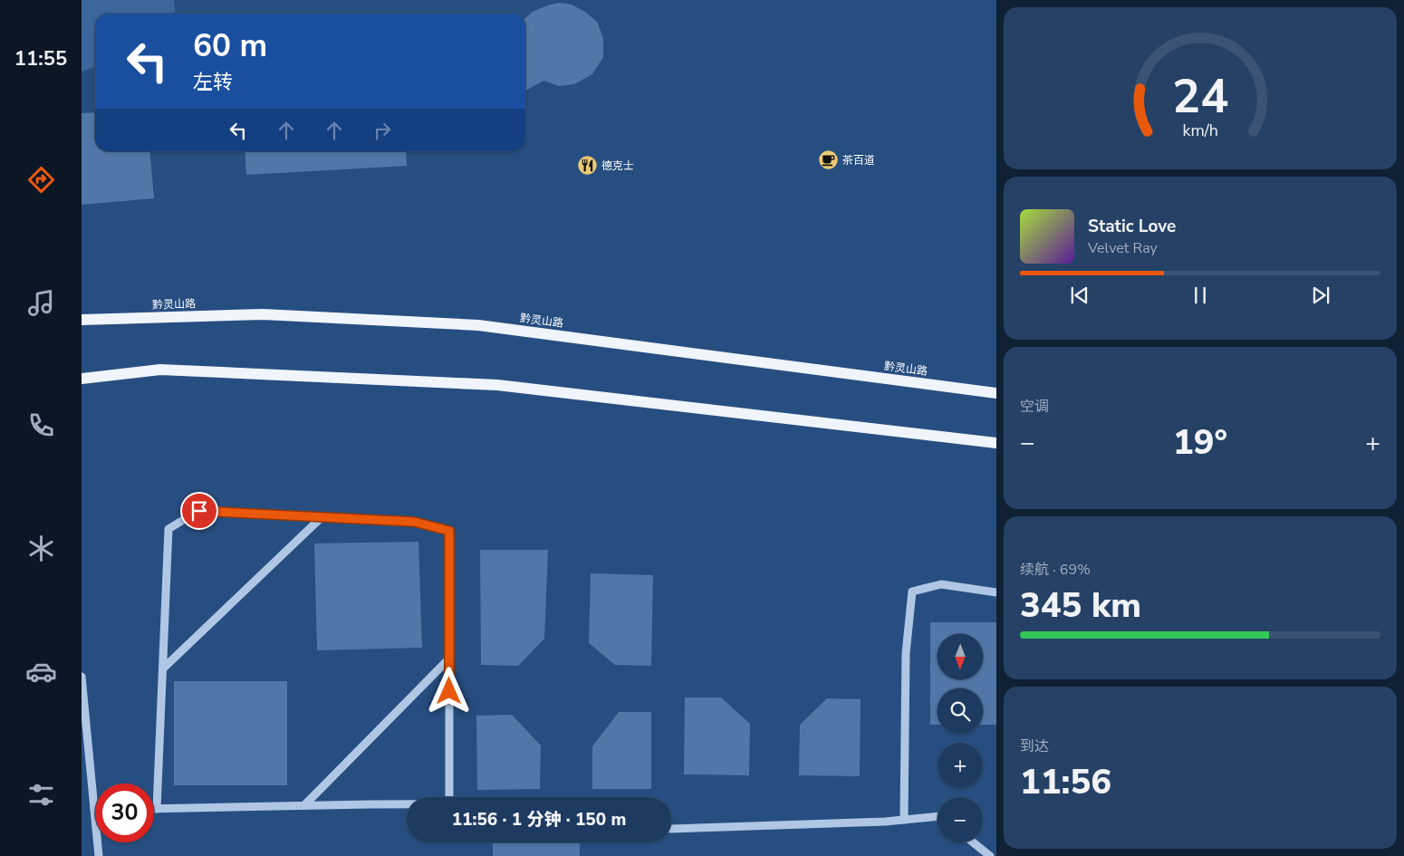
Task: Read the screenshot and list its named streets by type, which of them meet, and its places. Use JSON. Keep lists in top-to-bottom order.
{
  "streets": {
    "main road": ["黔灵山路"]
  },
  "places": {
    "cafe": ["茶百道"],
    "restaurant": ["德克士"]
  },
  "north": "bottom",
  "page": {
    "tabs": "11:55",
    "turn": ["60 m", "左转"],
    "song": ["Static Love", "Velvet Ray"],
    "tile": [
      "空调",
      ["续航 · 69%", "345 km"],
      ["到达", "11:56"]
    ],
    "heat": ["−", "19°", "+"],
    "map_buttons": ["+", "−"],
    "limit": "30",
    "trip": "11:56 · 1 分钟 · 150 m",
    "gauge": ["24", "km/h"]
  }
}
